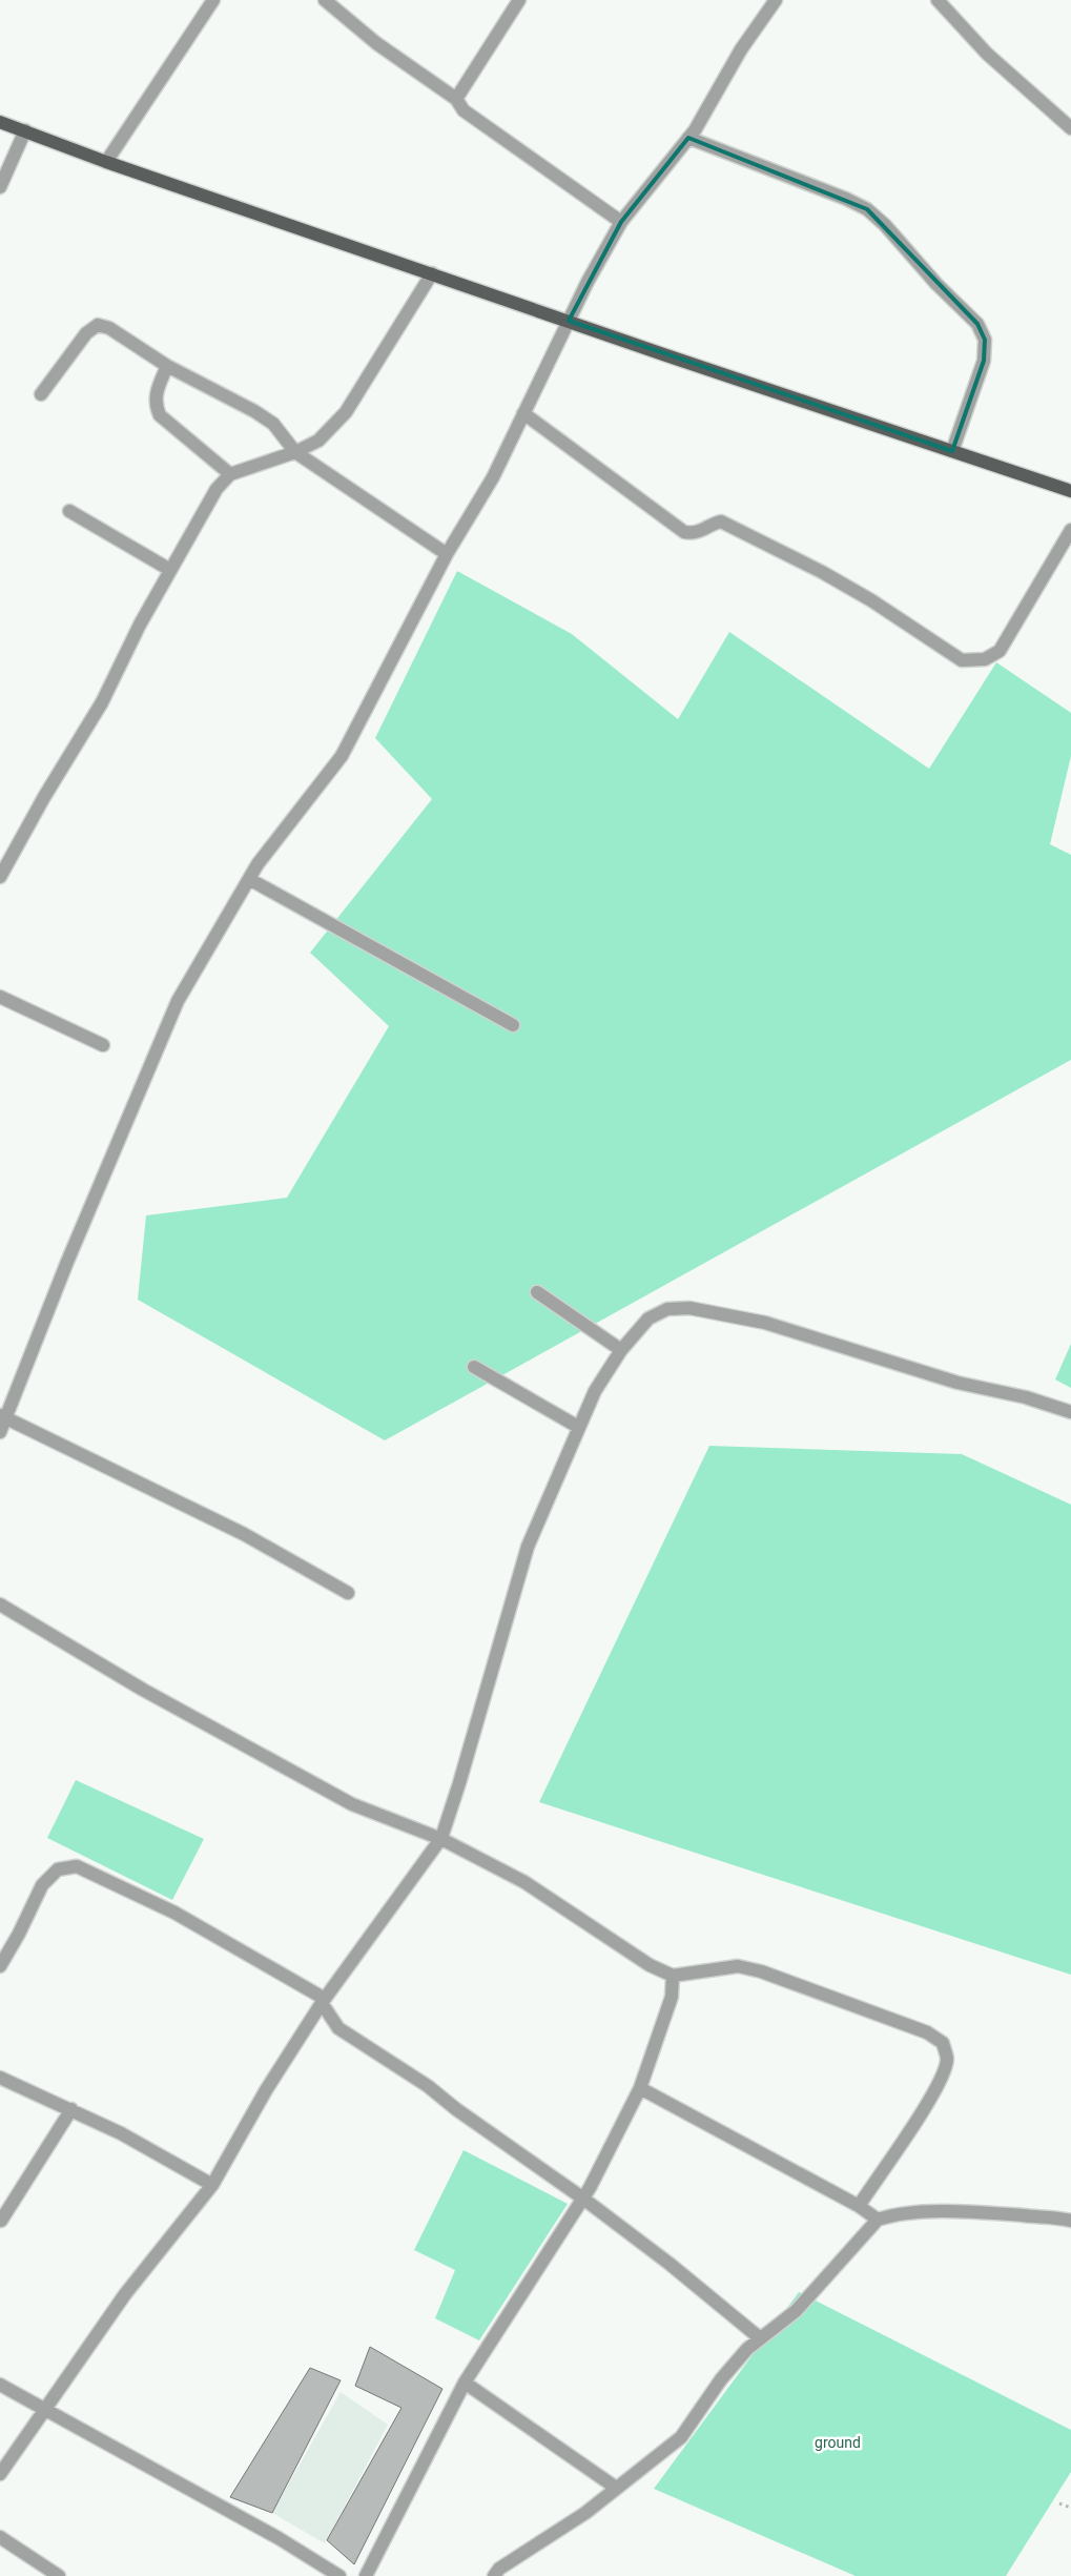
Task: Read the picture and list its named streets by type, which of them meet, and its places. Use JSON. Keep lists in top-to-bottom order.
{
  "parks": ["ground"]
}
